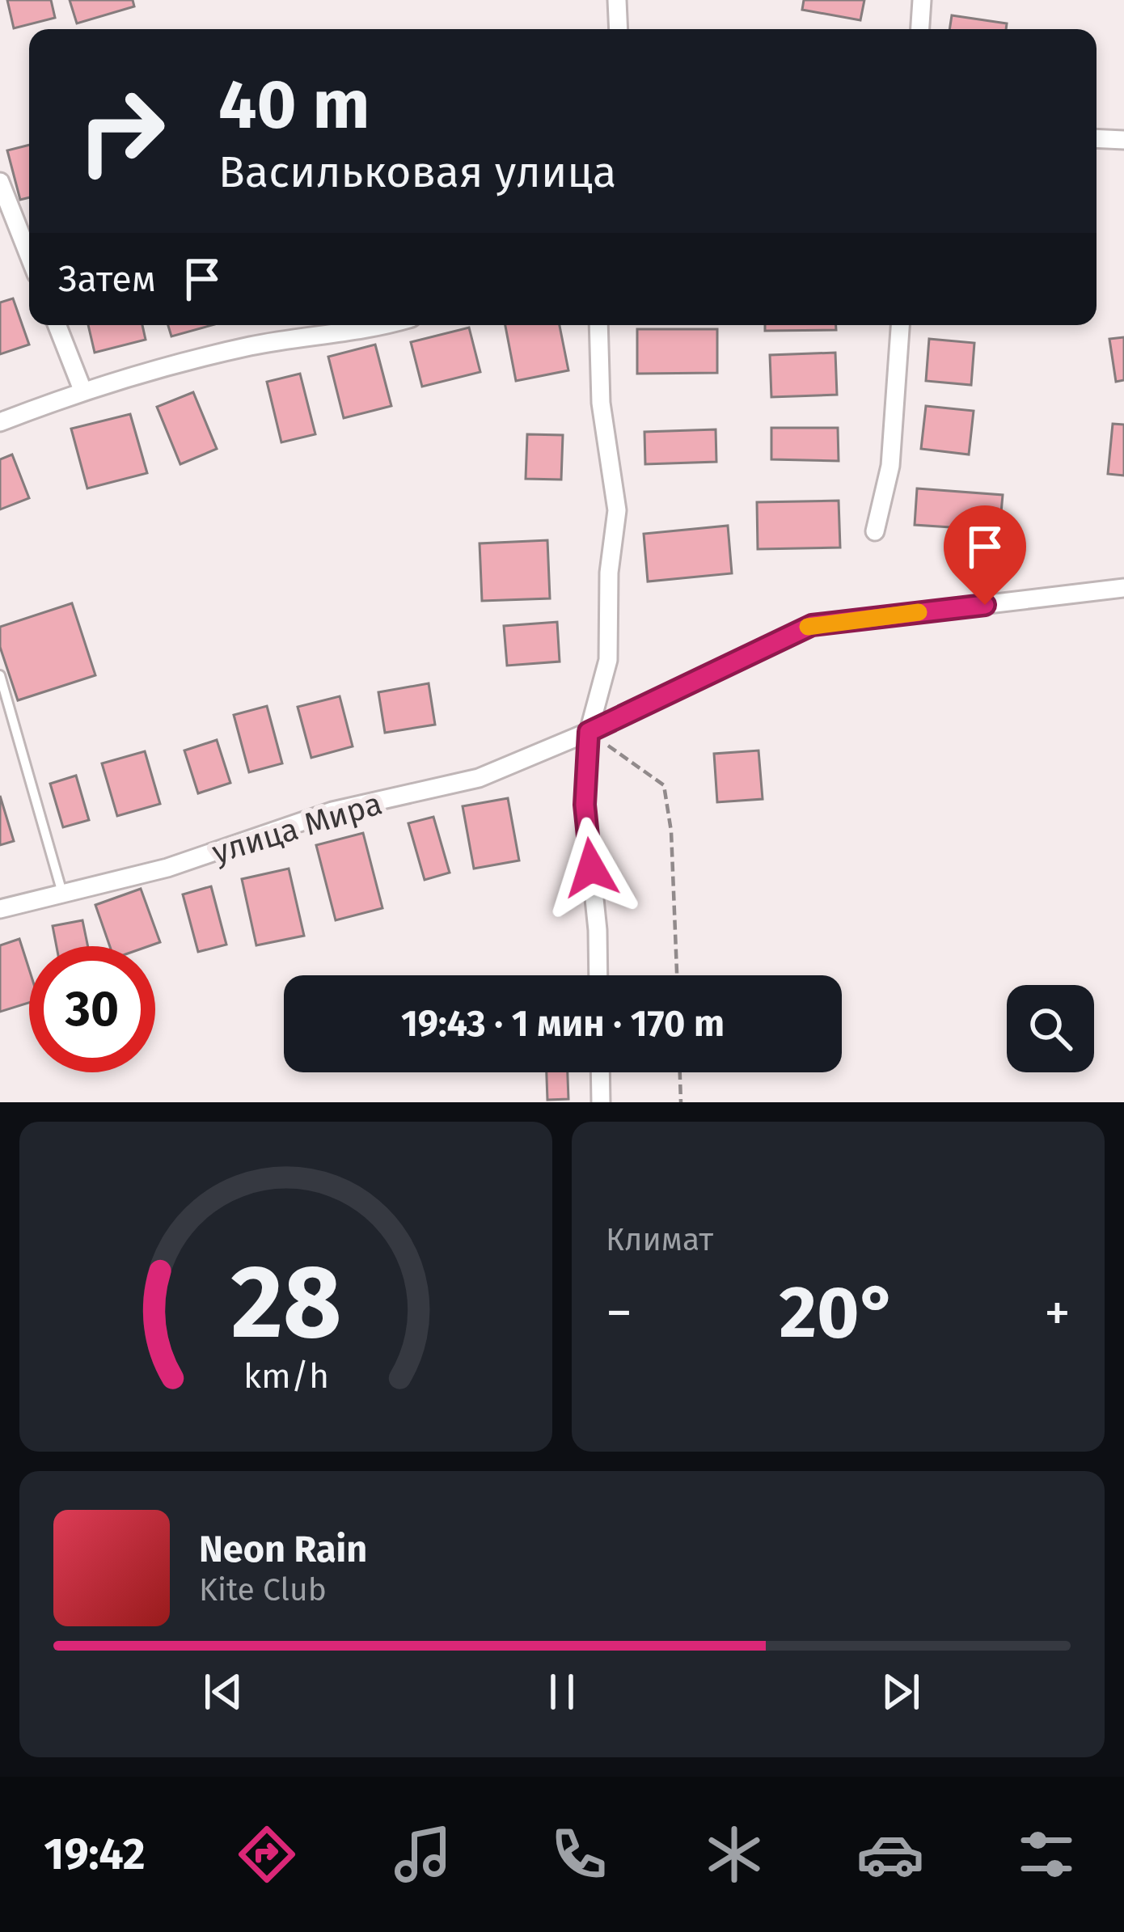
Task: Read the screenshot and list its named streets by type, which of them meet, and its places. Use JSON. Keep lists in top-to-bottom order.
{
  "streets": {
    "street": ["улица Мира"]
  },
  "page": {
    "turn": ["40 m", "Васильковая улица"],
    "then": "Затем",
    "limit": "30",
    "trip": "19:43 · 1 мин · 170 m",
    "tile": "Климат",
    "heat": ["−", "20°", "+"],
    "song": ["Neon Rain", "Kite Club"],
    "tabs": "19:42",
    "gauge": ["28", "km/h"]
  }
}
